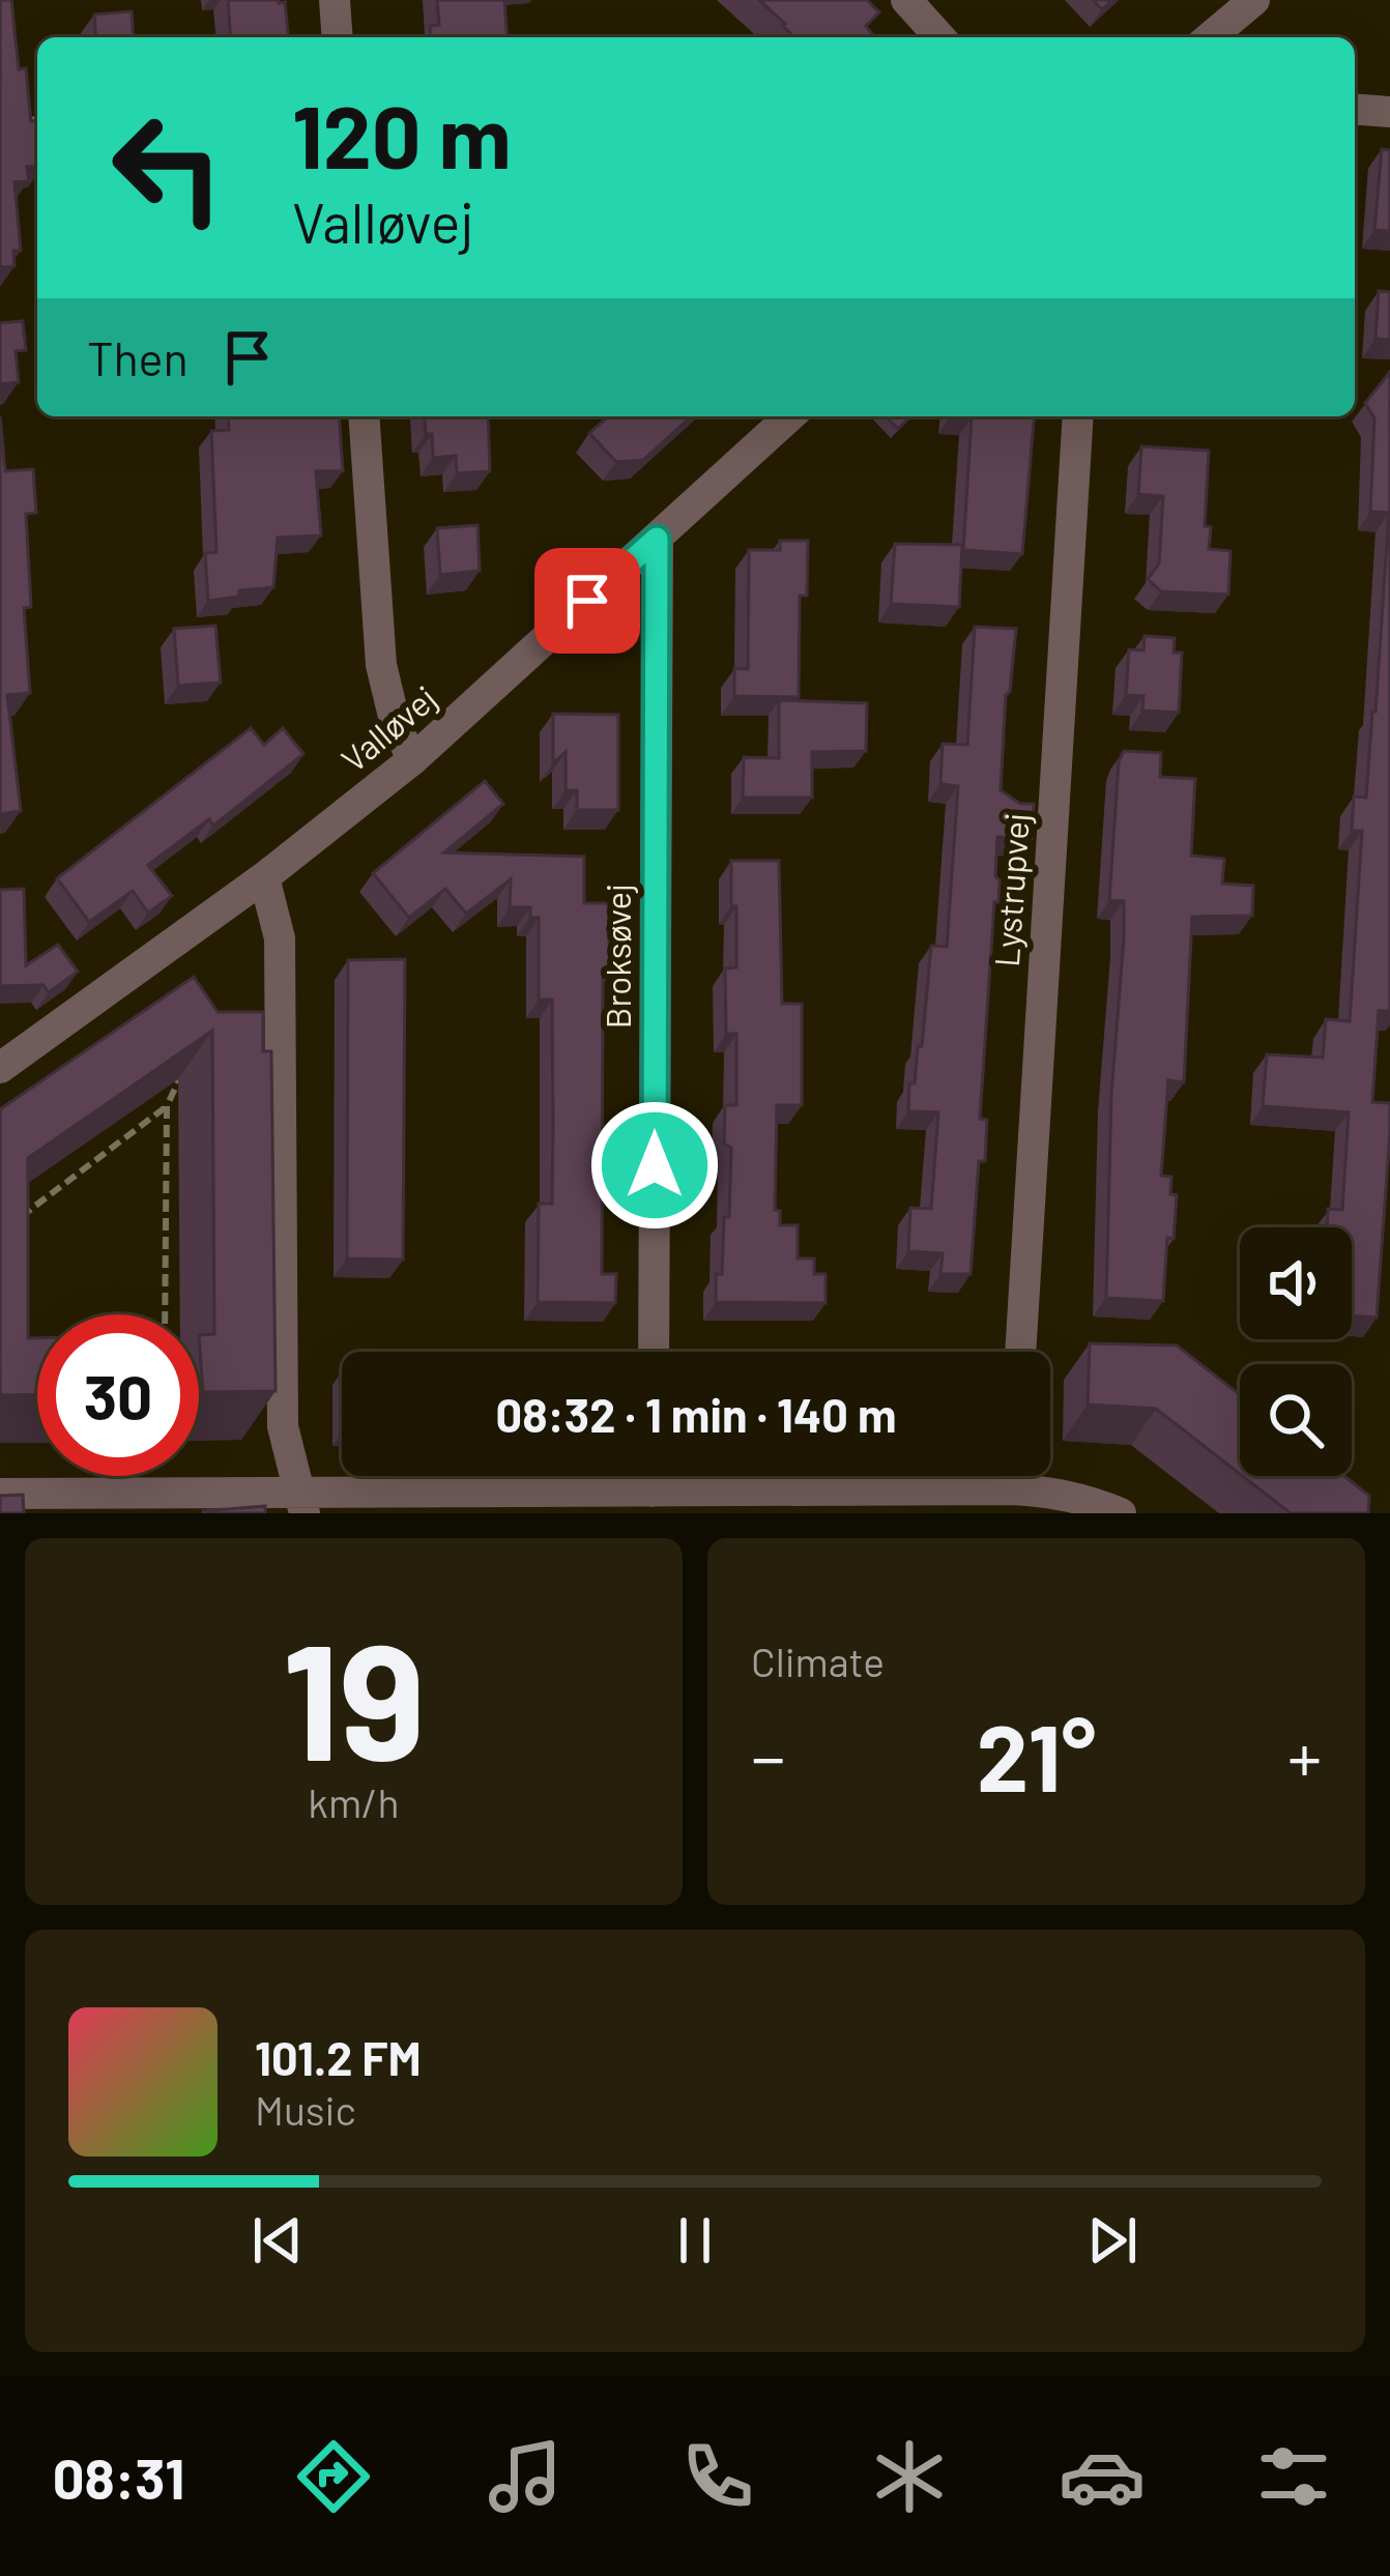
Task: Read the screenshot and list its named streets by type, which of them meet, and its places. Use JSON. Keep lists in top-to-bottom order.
{
  "streets": {
    "street": ["Valløvej", "Lystrupvej", "Broksøvej"]
  },
  "crossings": [
    ["Valløvej", "Broksøvej"]
  ],
  "page": {
    "turn": ["120 m", "Valløvej"],
    "then": "Then",
    "limit": "30",
    "trip": "08:32 · 1 min · 140 m",
    "tile": [
      ["19", "km/h"],
      "Climate"
    ],
    "heat": ["−", "21°", "+"],
    "song": ["101.2 FM", "Music"],
    "tabs": "08:31"
  }
}
